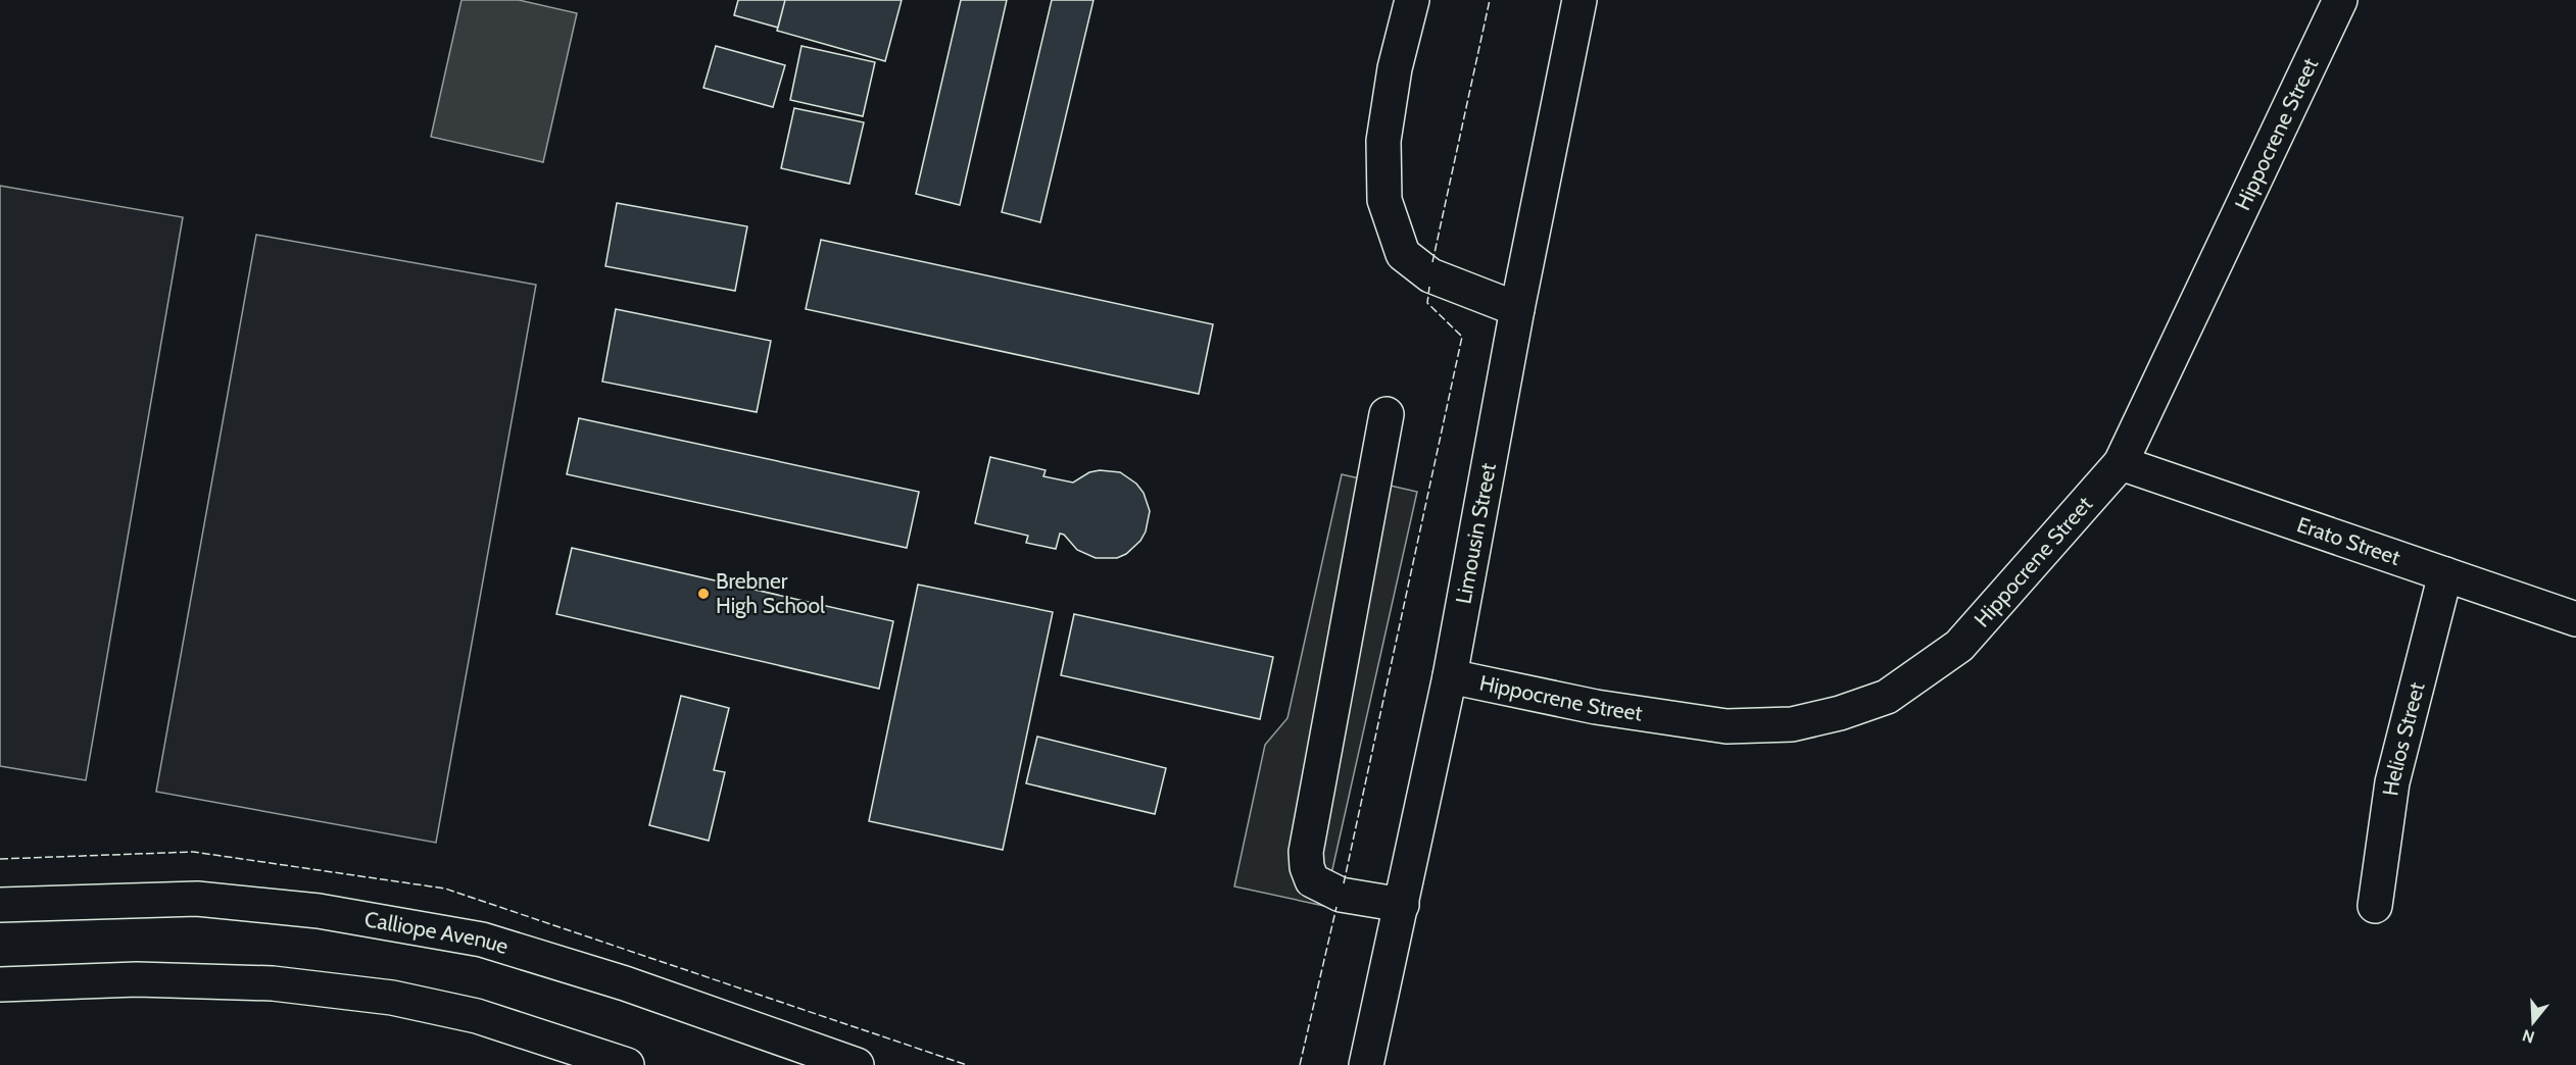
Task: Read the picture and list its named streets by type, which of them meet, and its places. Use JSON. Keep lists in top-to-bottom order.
{
  "streets": {
    "street": [
      "Hippocrene Street",
      "Limousin Street",
      "Erato Street",
      "Helios Street",
      "Calliope Avenue"
    ]
  },
  "crossings": [
    ["Hippocrene Street", "Limousin Street"],
    ["Hippocrene Street", "Erato Street"],
    ["Erato Street", "Helios Street"]
  ],
  "places": ["Brebner High School"],
  "north": "bottom"
}
